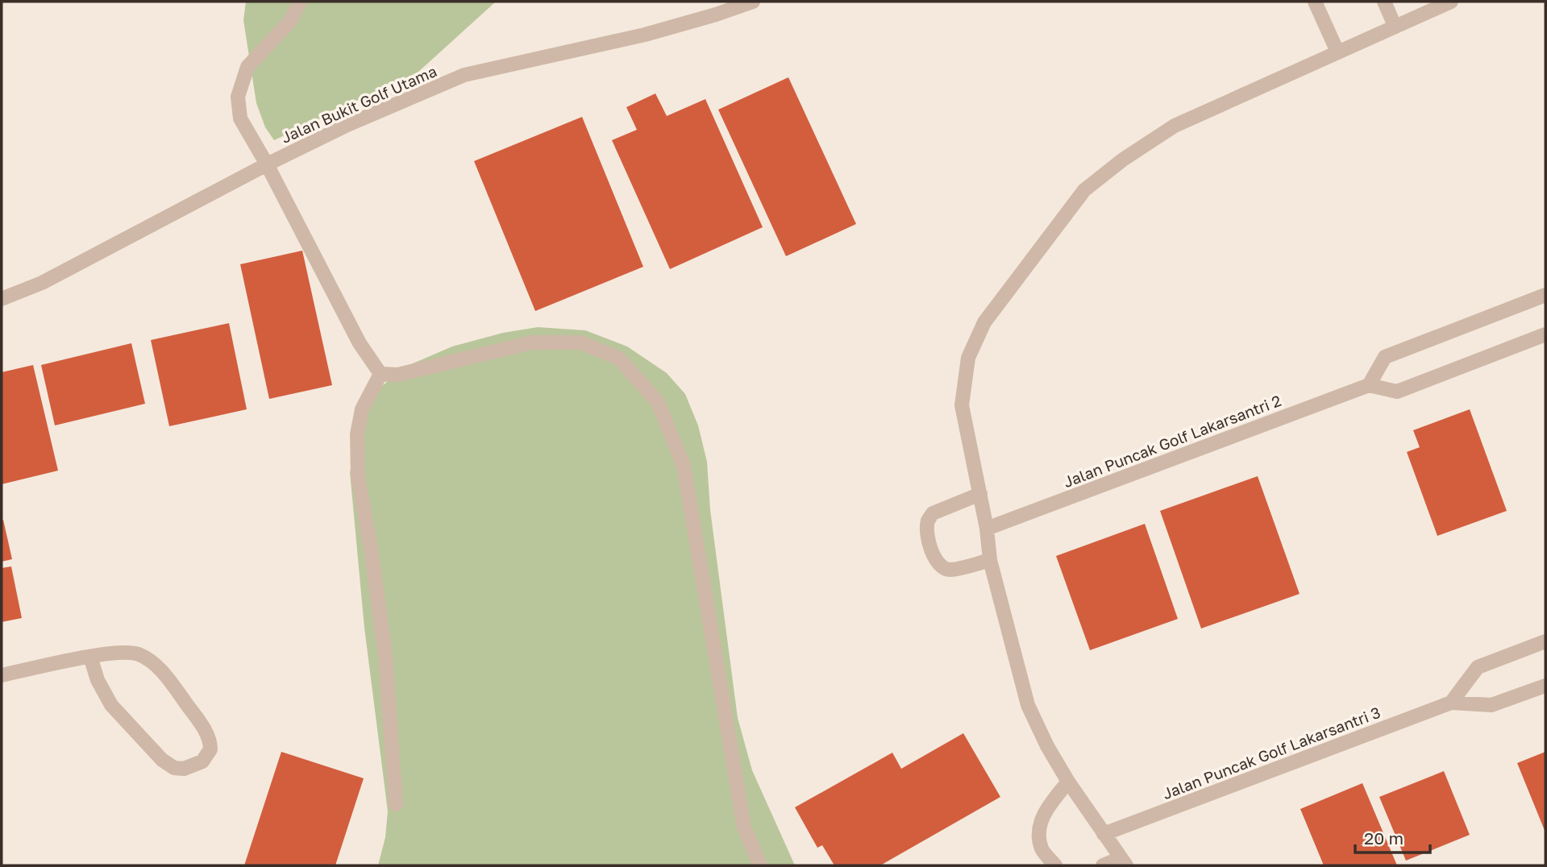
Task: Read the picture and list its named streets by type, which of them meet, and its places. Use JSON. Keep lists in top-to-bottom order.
{
  "streets": {
    "street": ["Jalan Bukit Golf Utama", "Jalan Puncak Golf Lakarsantri 2", "Jalan Puncak Golf Lakarsantri 3"]
  },
  "scale_bar": "20 m"
}
